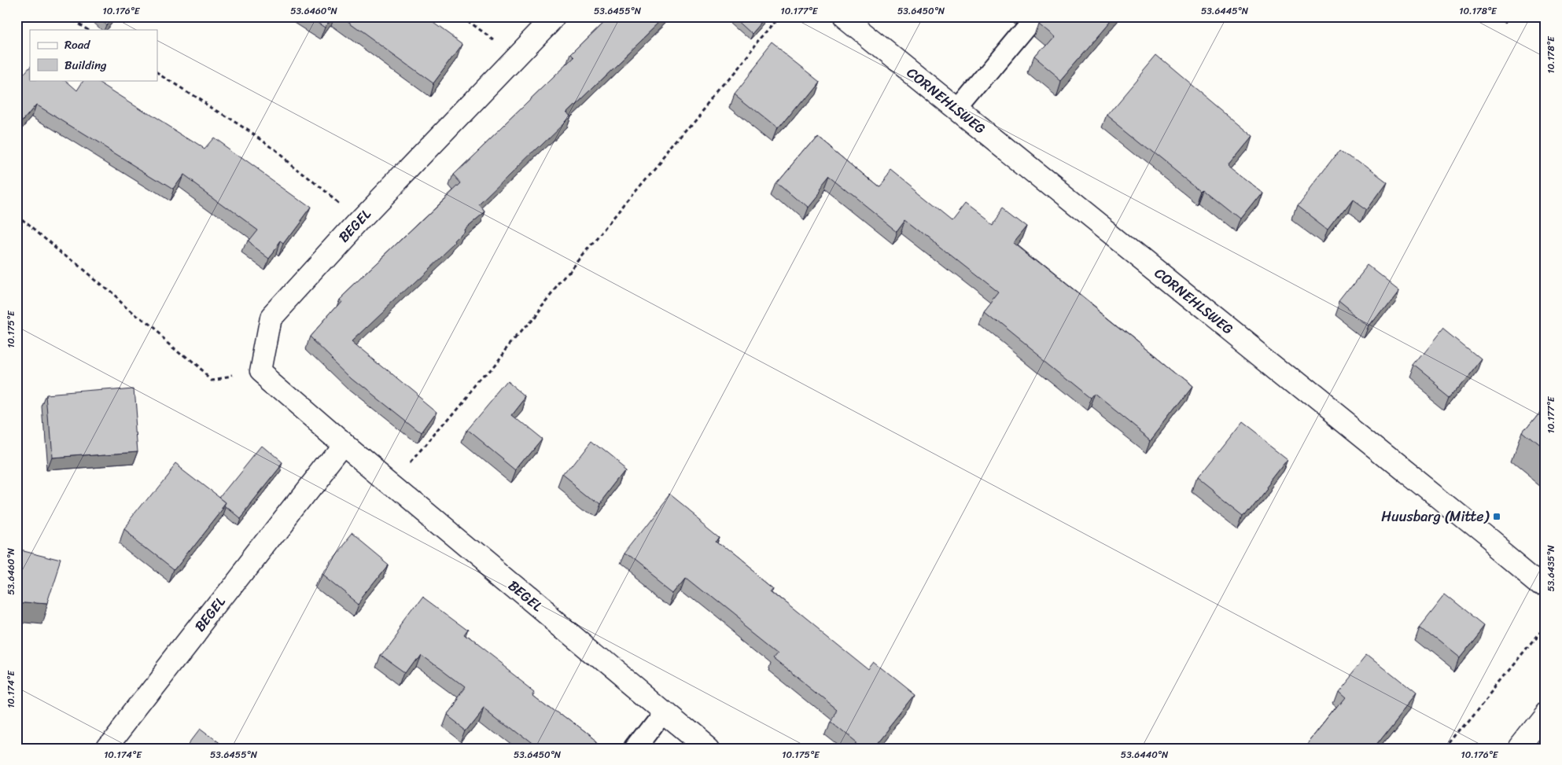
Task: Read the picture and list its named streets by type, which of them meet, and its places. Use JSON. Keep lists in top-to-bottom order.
{
  "streets": {
    "street": ["CORNEHLSWEG", "BEGEL"]
  },
  "places": {
    "transit": ["Huusbarg (Mitte)"]
  },
  "legend": ["Road", "Building"],
  "coordinates": [
    "10.176°E",
    "53.6460°N",
    "53.6455°N",
    "10.177°E",
    "53.6450°N",
    "53.6445°N",
    "10.178°E",
    "10.175°E",
    "53.6435°N",
    "10.174°E",
    "53.6440°N"
  ]
}
